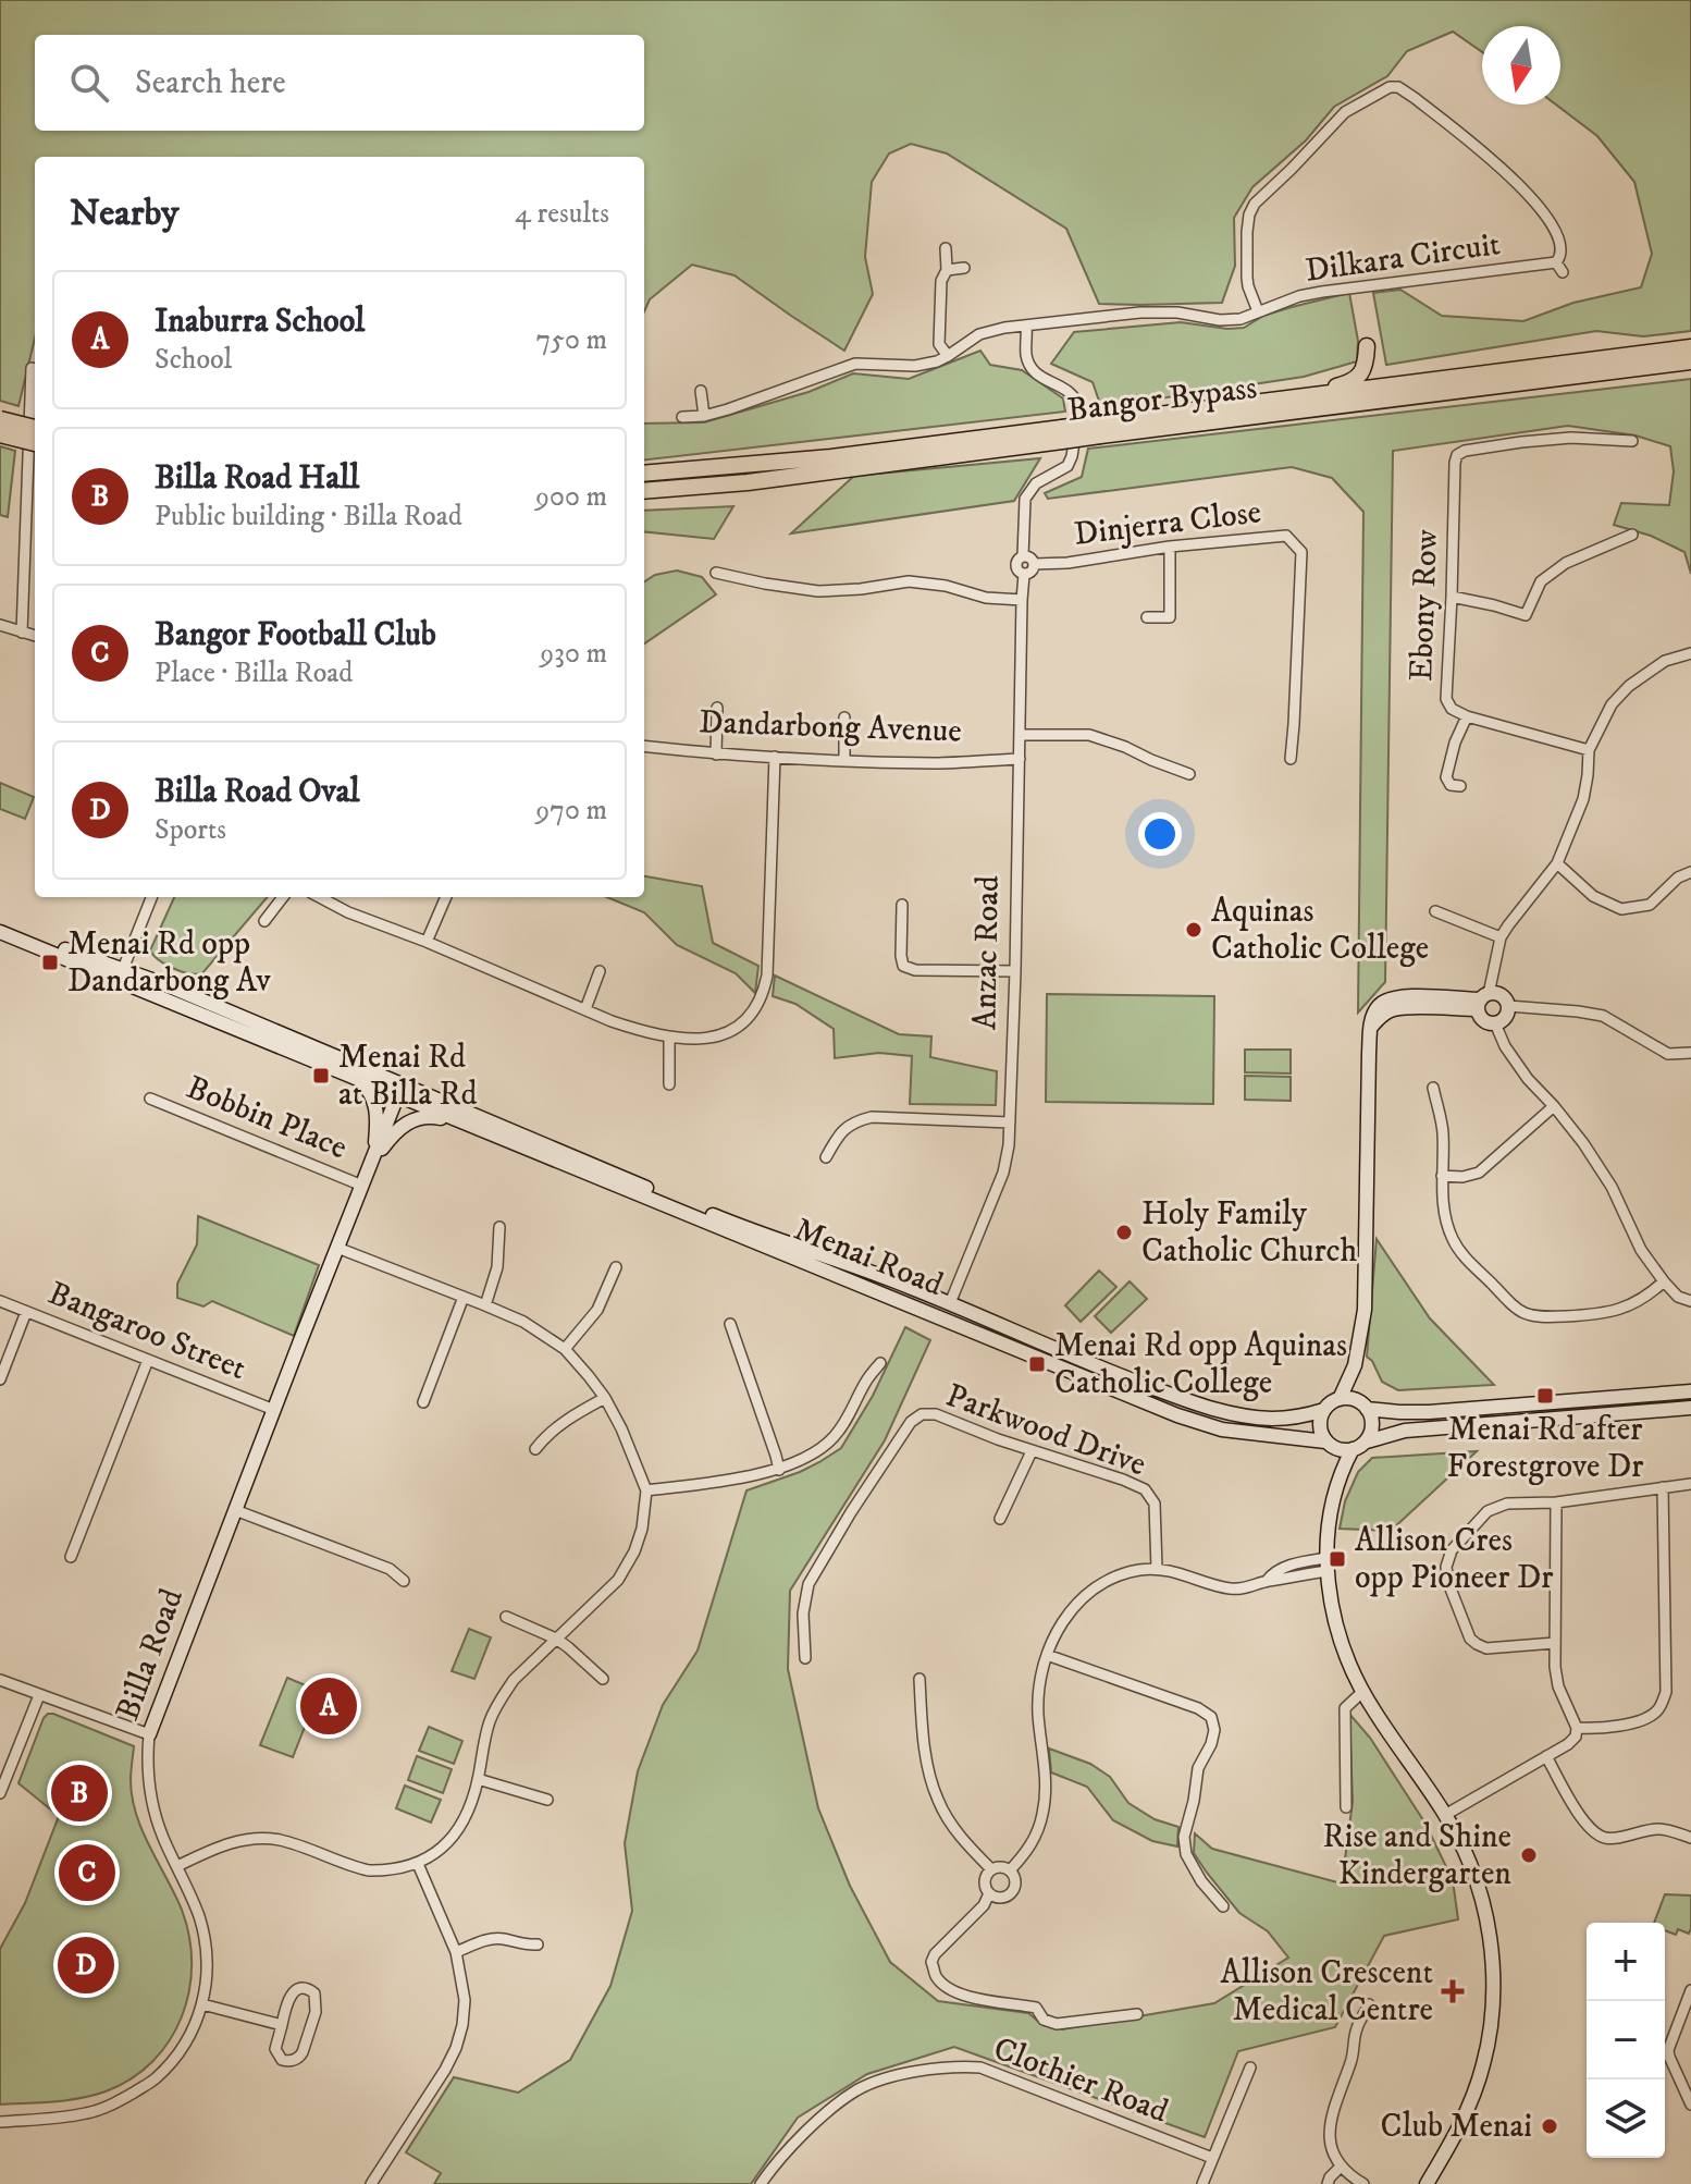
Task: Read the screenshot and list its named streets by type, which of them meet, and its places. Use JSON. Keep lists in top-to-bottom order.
{
  "streets": {
    "main road": [
      "Bangor Bypass",
      "Anzac Road",
      "Menai Road",
      "Billa Road"
    ],
    "street": [
      "Dilkara Circuit",
      "Dinjerra Close",
      "Ebony Row",
      "Dandarbong Avenue",
      "Bobbin Place",
      "Bangaroo Street",
      "Parkwood Drive",
      "Clothier Road"
    ]
  },
  "crossings": [
    ["Dinjerra Close", "Anzac Road"],
    ["Dandarbong Avenue", "Anzac Road"],
    ["Anzac Road", "Menai Road"],
    ["Bobbin Place", "Billa Road"],
    ["Menai Road", "Billa Road"],
    ["Bangaroo Street", "Billa Road"]
  ],
  "places": {
    "other": [
      "Aquinas Catholic College",
      "Holy Family Catholic Church",
      "Rise and Shine Kindergarten",
      "Club Menai"
    ],
    "transit": [
      "Menai Rd opp Dandarbong Av",
      "Menai Rd at Billa Rd",
      "Menai Rd opp Aquinas Catholic College",
      "Menai Rd after Forestgrove Dr",
      "Allison Cres opp Pioneer Dr"
    ],
    "health": ["Allison Crescent Medical Centre"]
  },
  "north": "bottom",
  "page": {
    "search": "Search here",
    "heading": ["Nearby", "4 results"],
    "list": [
      {
        "mark": "A",
        "name": "Inaburra School",
        "note": "School",
        "value": "750 m"
      },
      {
        "mark": "B",
        "name": "Billa Road Hall",
        "note": "Public building · Billa Road",
        "value": "900 m"
      },
      {
        "mark": "C",
        "name": "Bangor Football Club",
        "note": "Place · Billa Road",
        "value": "930 m"
      },
      {
        "mark": "D",
        "name": "Billa Road Oval",
        "note": "Sports",
        "value": "970 m"
      }
    ],
    "pins": [
      "A",
      "B",
      "C",
      "D"
    ],
    "map_buttons": ["+", "−"]
  }
}
